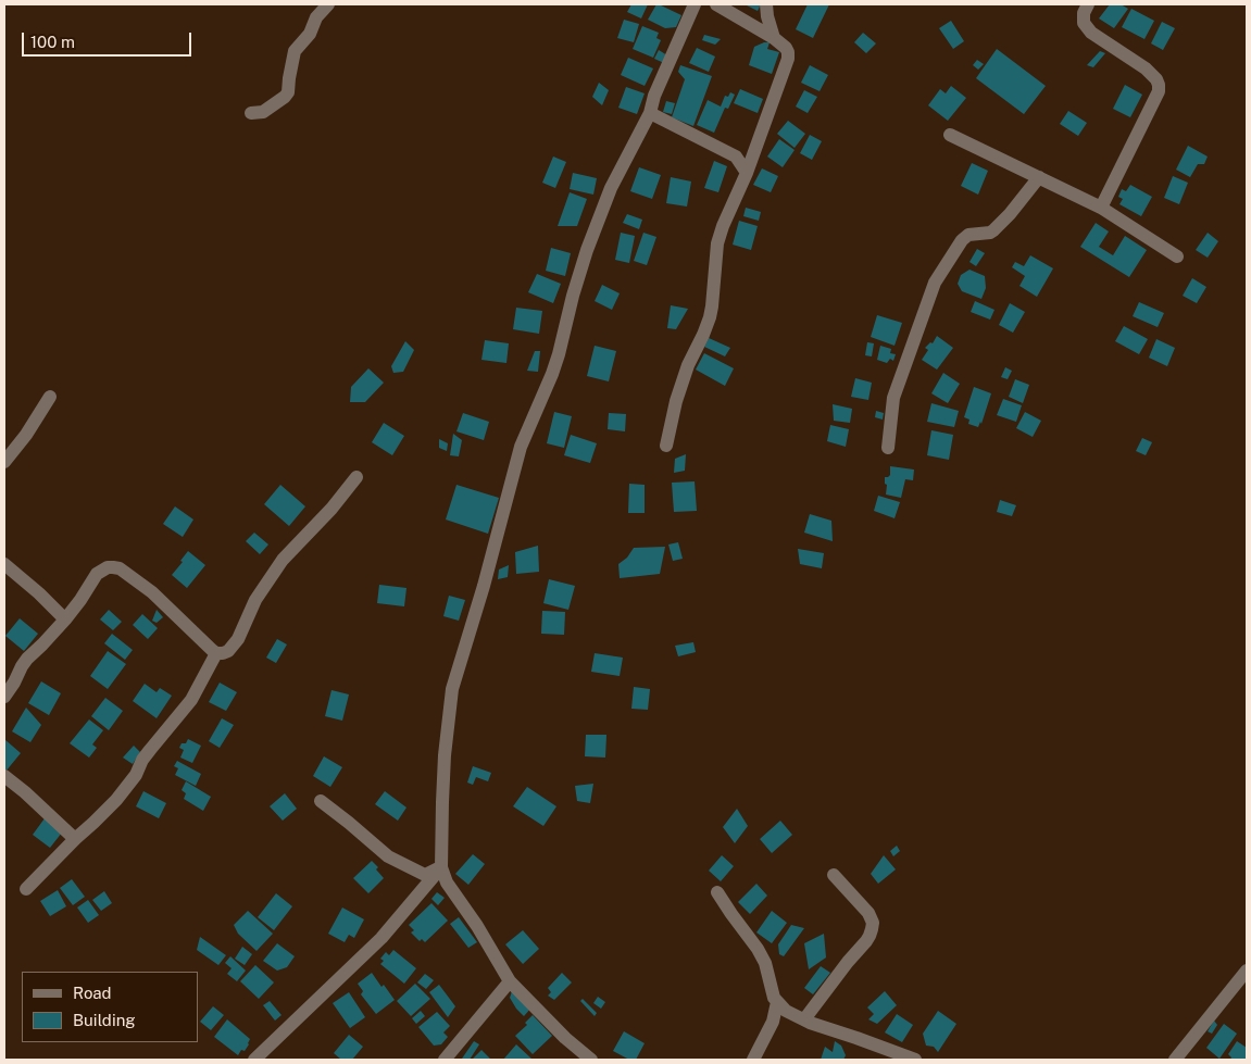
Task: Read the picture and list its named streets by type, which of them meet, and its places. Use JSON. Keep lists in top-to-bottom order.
{
  "legend": ["Road", "Building"],
  "scale_bar": "100 m"
}
